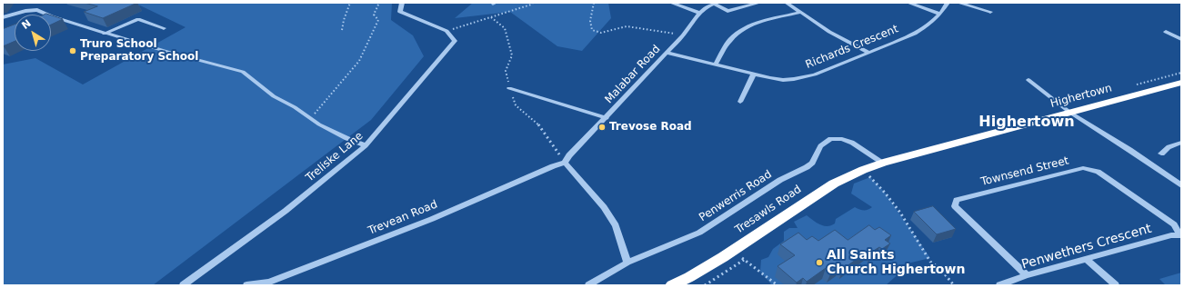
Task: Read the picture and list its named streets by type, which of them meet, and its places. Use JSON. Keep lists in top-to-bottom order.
{
  "streets": {
    "highway": ["Highertown", "Tresawls Road"],
    "street": [
      "Richards Crescent",
      "Malabar Road",
      "Treliske Lane",
      "Townsend Street",
      "Penwerris Road",
      "Trevean Road",
      "Penwethers Crescent"
    ]
  },
  "crossings": [
    ["Richards Crescent", "Malabar Road"],
    ["Malabar Road", "Trevean Road"],
    ["Highertown", "Penwerris Road"],
    ["Highertown", "Tresawls Road"],
    ["Townsend Street", "Penwethers Crescent"],
    ["Penwerris Road", "Tresawls Road"]
  ],
  "districts": ["Highertown"],
  "places": ["Truro School Preparatory School", "Trevose Road", "All Saints Church Highertown"],
  "north": "top left"
}
